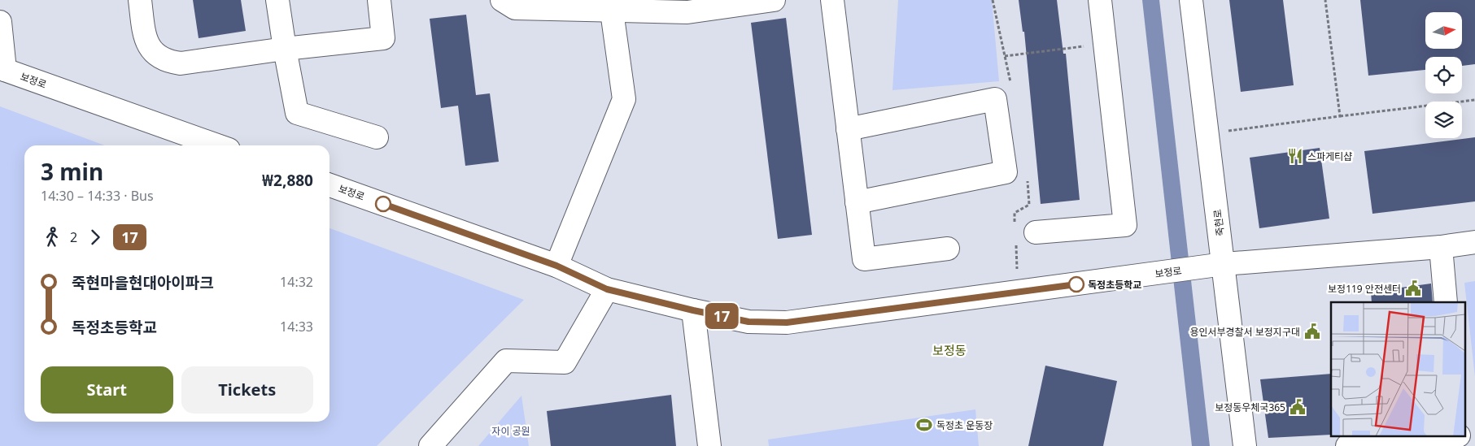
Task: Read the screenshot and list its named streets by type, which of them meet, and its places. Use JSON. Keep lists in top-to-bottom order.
{
  "streets": {
    "street": ["보정로", "죽현로"]
  },
  "crossings": [
    ["보정로", "죽현로"]
  ],
  "districts": ["보정동"],
  "parks": ["자이 공원"],
  "places": {
    "restaurant": ["스파게티샵"],
    "other": ["독정초등학교"],
    "public building": ["보정119 안전센터", "용인서부경찰서 보정지구대", "보정동우체국365"],
    "sports": ["독정초 운동장"]
  },
  "lines": ["bus line 17"],
  "north": "right",
  "page": {
    "on_map": "17",
    "heading": ["3 min", "14:30 – 14:33 · Bus", "₩2,880"],
    "legs": ["2", "17"],
    "list": [
      {
        "name": "죽현마을현대아이파크",
        "value": "14:32"
      },
      {
        "name": "독정초등학교",
        "value": "14:33"
      }
    ],
    "buttons": ["Start", "Tickets"]
  }
}
